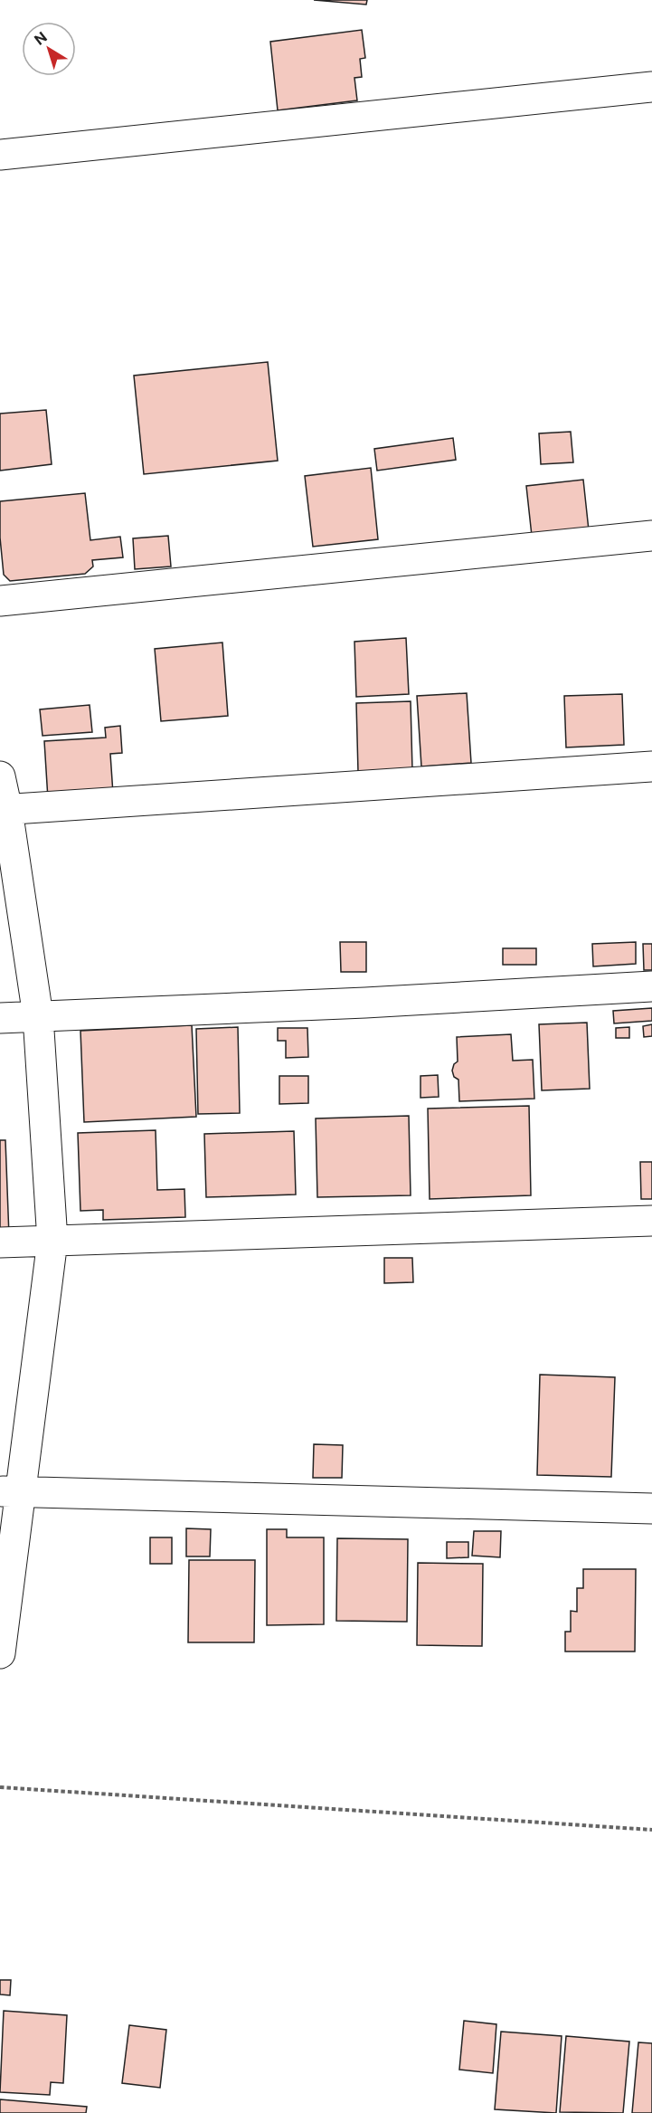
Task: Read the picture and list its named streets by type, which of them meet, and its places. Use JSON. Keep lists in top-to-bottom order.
{
  "north": "top left"
}
